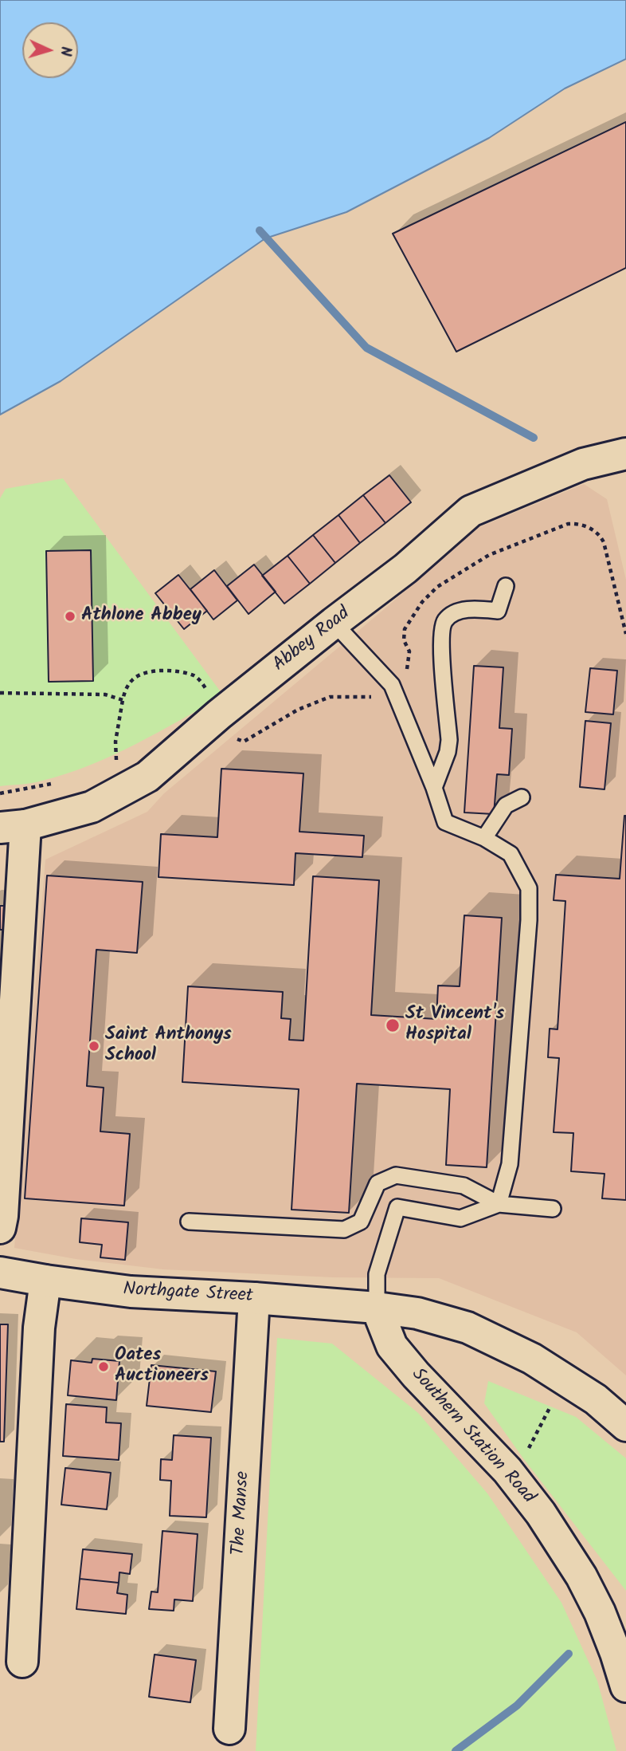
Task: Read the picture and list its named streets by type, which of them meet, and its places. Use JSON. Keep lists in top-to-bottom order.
{
  "streets": {
    "street": [
      "Abbey Road",
      "Northgate Street",
      "Southern Station Road",
      "The Manse"
    ]
  },
  "crossings": [
    ["Northgate Street", "Southern Station Road"],
    ["Northgate Street", "The Manse"]
  ],
  "places": [
    "Athlone Abbey",
    "St Vincent's Hospital",
    "Saint Anthonys School",
    "Oates Auctioneers"
  ],
  "north": "right"
}
